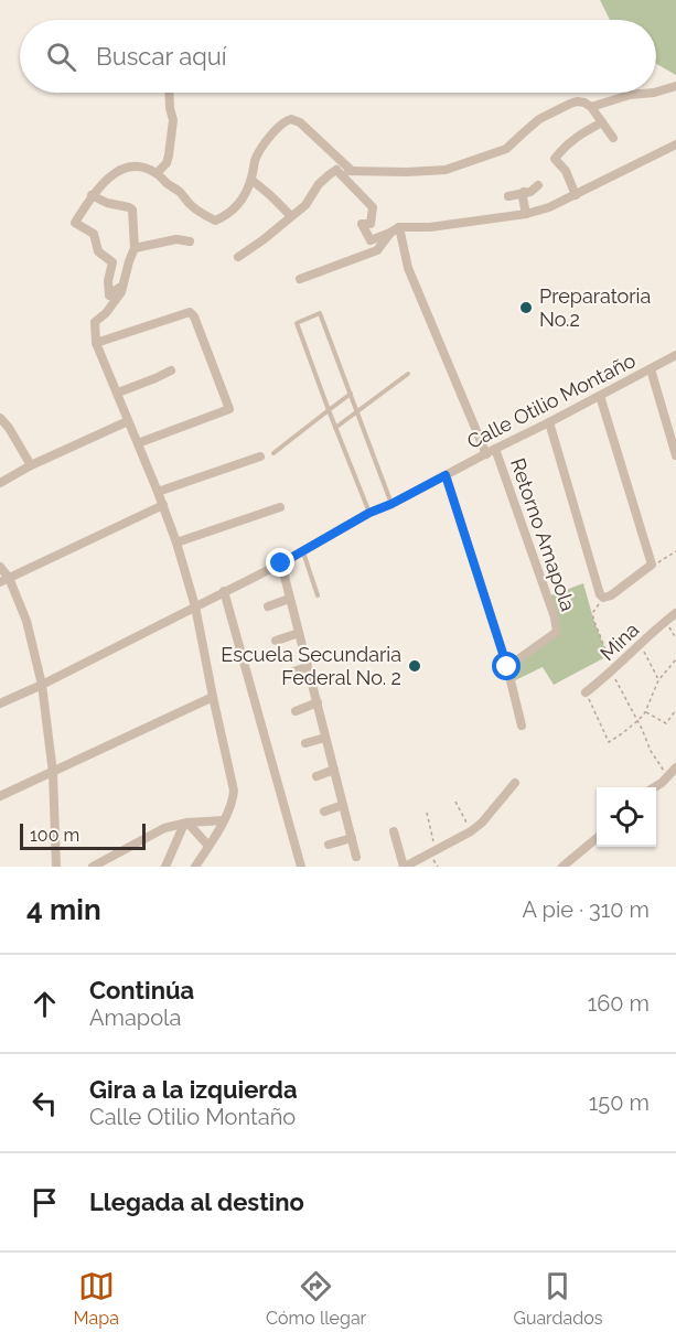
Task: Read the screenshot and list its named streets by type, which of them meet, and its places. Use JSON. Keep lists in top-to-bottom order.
{
  "streets": {
    "street": ["Calle Otilio Montaño", "Retorno Amapola", "Mina"]
  },
  "crossings": [
    ["Calle Otilio Montaño", "Retorno Amapola"]
  ],
  "places": ["Preparatoria No.2", "Escuela Secundaria Federal No. 2"],
  "scale_bar": "100 m",
  "page": {
    "search": "Buscar aquí",
    "scale": "100 m",
    "heading": ["4 min", "A pie · 310 m"],
    "list": [
      ["Continúa", "Amapola", "160 m"],
      ["Gira a la izquierda", "Calle Otilio Montaño", "150 m"],
      "Llegada al destino"
    ],
    "nav": ["Mapa", "Cómo llegar", "Guardados"]
  }
}
